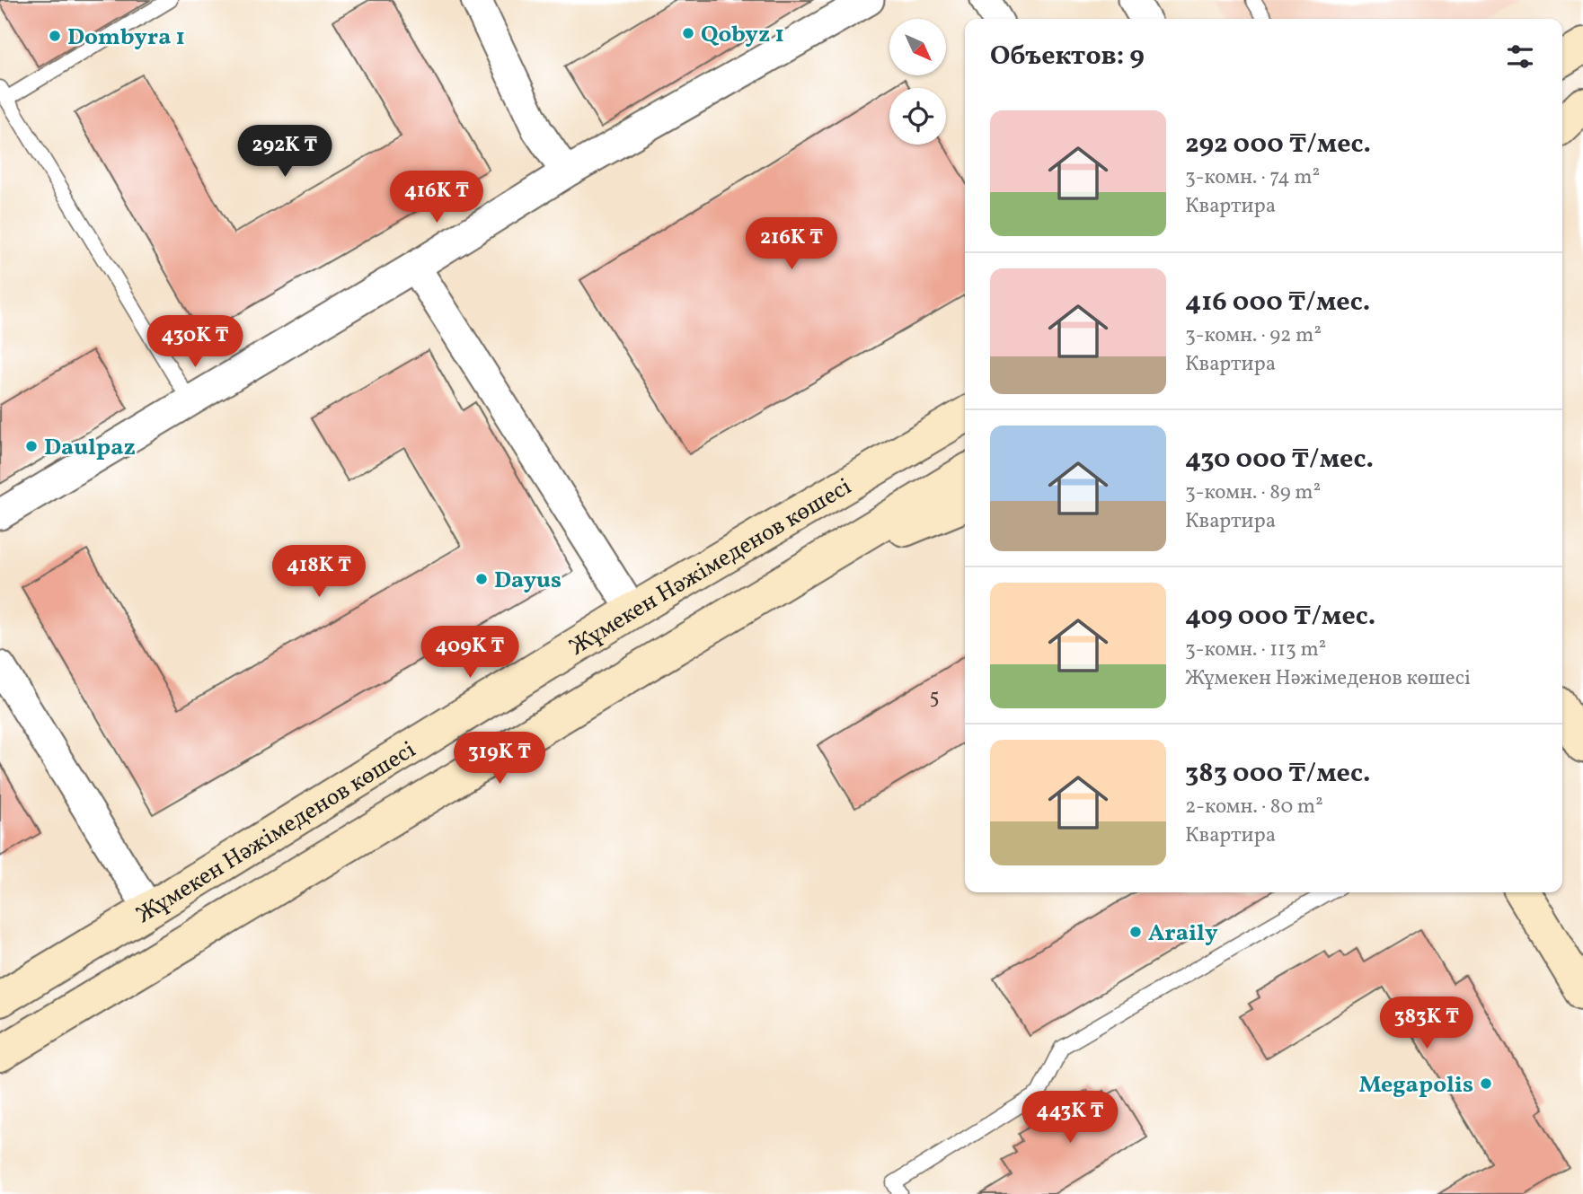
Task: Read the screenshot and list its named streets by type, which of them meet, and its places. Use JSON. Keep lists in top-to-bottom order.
{
  "streets": {
    "main road": ["Жұмекен Нәжімеденов көшесі"]
  },
  "places": [
    "Qobyz 1",
    "Dombyra 1",
    "Daulpaz",
    "Dayus",
    "Araily",
    "Megapolis"
  ],
  "house_numbers": ["5"],
  "north": "bottom right",
  "page": {
    "heading": "Объектов: 9",
    "list": [
      {
        "name": "292 000 ₸/мес.",
        "note": "3-комн. · 74 m² · Квартира"
      },
      {
        "name": "416 000 ₸/мес.",
        "note": "3-комн. · 92 m² · Квартира"
      },
      {
        "name": "430 000 ₸/мес.",
        "note": "3-комн. · 89 m² · Квартира"
      },
      {
        "name": "409 000 ₸/мес.",
        "note": "3-комн. · 113 m² · Жұмекен Нәжімеденов көшесі"
      },
      {
        "name": "383 000 ₸/мес.",
        "note": "2-комн. · 80 m² · Квартира"
      }
    ],
    "price": [
      "292K ₸",
      "416K ₸",
      "216K ₸",
      "430K ₸",
      "418K ₸",
      "409K ₸",
      "319K ₸",
      "383K ₸",
      "443K ₸"
    ]
  }
}
